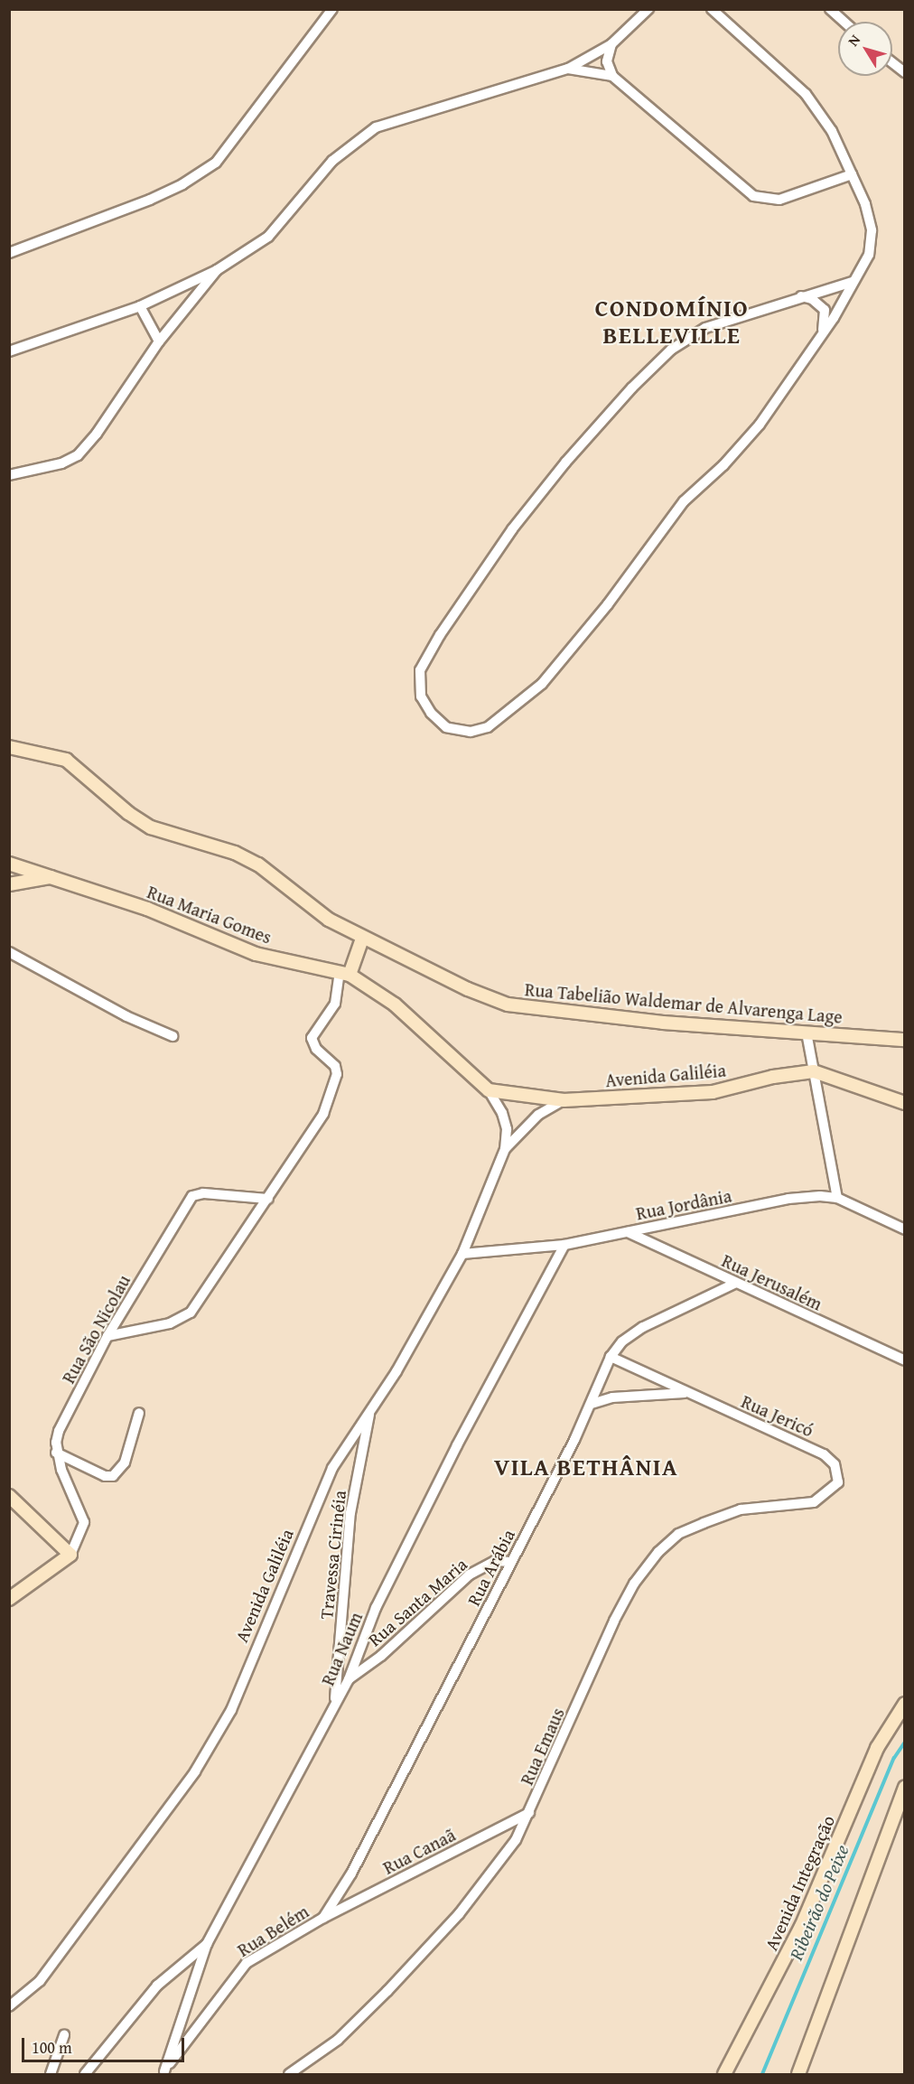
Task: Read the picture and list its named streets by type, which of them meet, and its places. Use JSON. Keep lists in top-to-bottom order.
{
  "streets": {
    "street": [
      "Rua Maria Gomes",
      "Rua Tabelião Waldemar de Alvarenga Lage",
      "Avenida Galiléia",
      "Rua Jordânia",
      "Rua Jerusalém",
      "Rua São Nicolau",
      "Rua Jericó",
      "Travessa Cirinéia",
      "Rua Arábia",
      "Rua Santa Maria",
      "Rua Naum",
      "Rua Emaus",
      "Rua Canaã",
      "Avenida Integração",
      "Rua Belém"
    ]
  },
  "crossings": [
    ["Rua Maria Gomes", "Avenida Galiléia"],
    ["Avenida Galiléia", "Rua Jordânia"],
    ["Avenida Galiléia", "Travessa Cirinéia"],
    ["Rua Jordânia", "Rua Jerusalém"],
    ["Rua Jordânia", "Rua Naum"],
    ["Rua Jerusalém", "Rua Arábia"],
    ["Rua Jericó", "Rua Arábia"],
    ["Rua Jericó", "Rua Emaus"],
    ["Travessa Cirinéia", "Rua Naum"],
    ["Rua Arábia", "Rua Santa Maria"],
    ["Rua Arábia", "Rua Canaã"],
    ["Rua Arábia", "Rua Belém"],
    ["Rua Santa Maria", "Rua Naum"],
    ["Rua Naum", "Rua Belém"],
    ["Rua Emaus", "Rua Canaã"],
    ["Rua Canaã", "Rua Belém"]
  ],
  "districts": ["CONDOMÍNIO BELLEVILLE", "VILA BETHÂNIA"],
  "water": ["Ribeirão do Peixe"],
  "scale_bar": "100 m",
  "north": "top left"
}
